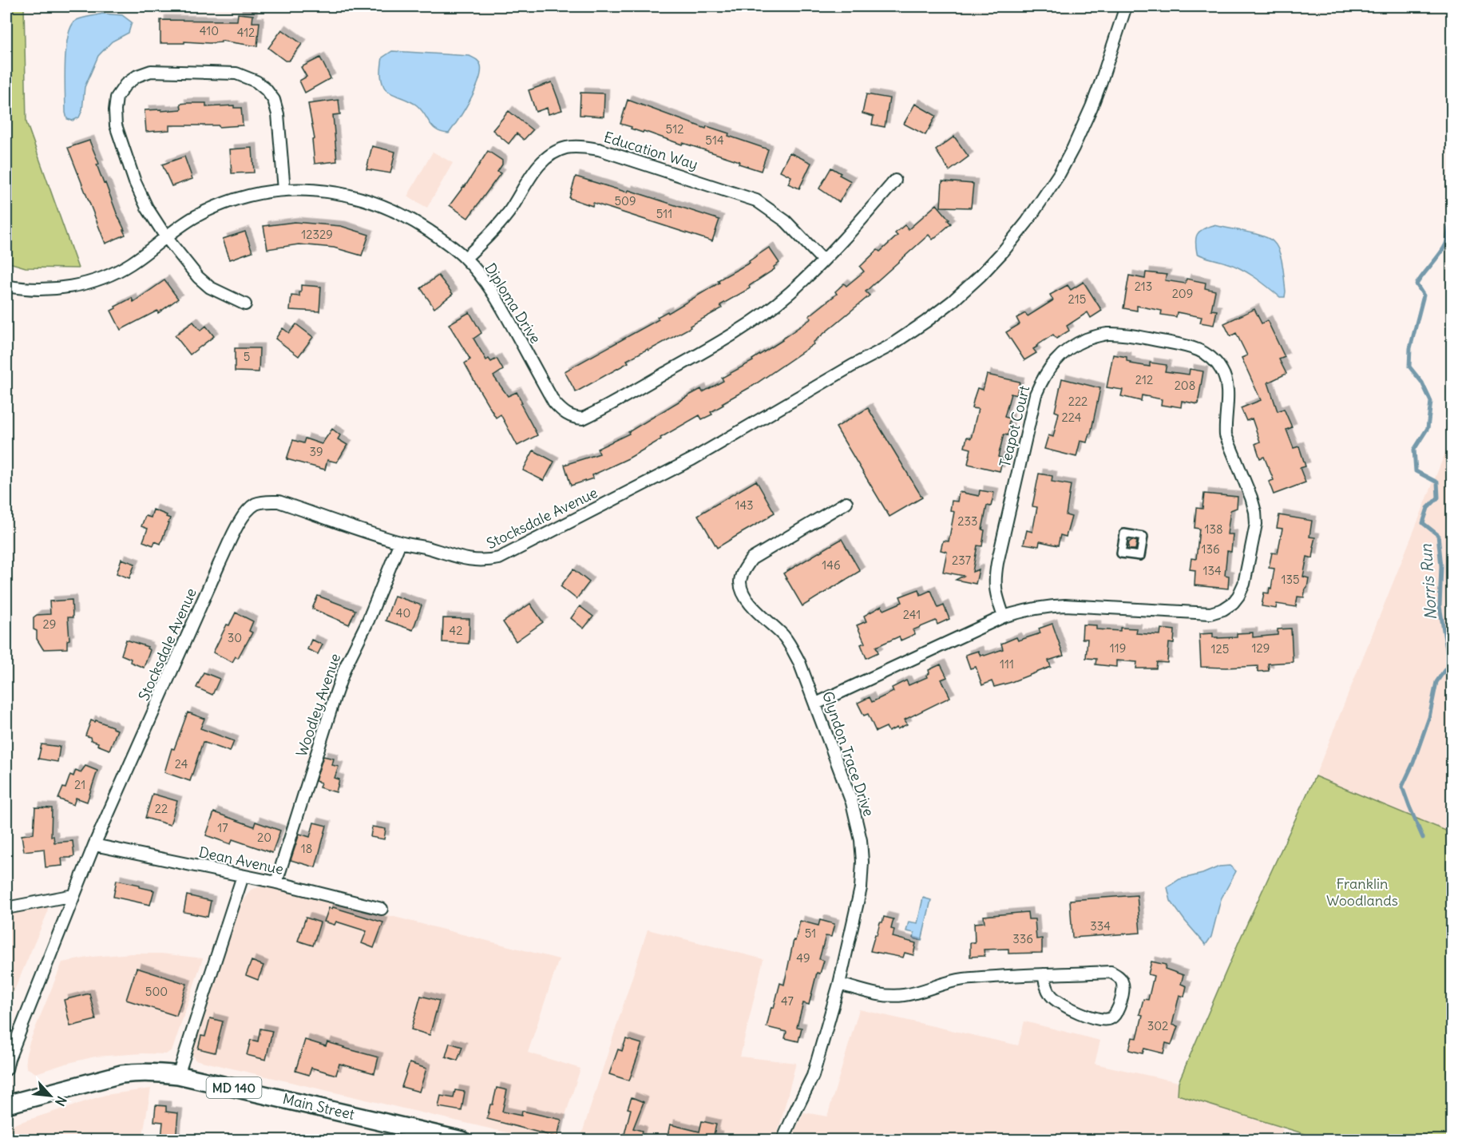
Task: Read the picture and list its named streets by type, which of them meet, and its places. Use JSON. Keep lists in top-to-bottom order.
{
  "streets": {
    "main road": ["MD 140", "Main Street"],
    "street": [
      "Education Way",
      "Diploma Drive",
      "Teapot Court",
      "Stocksdale Avenue",
      "Woodley Avenue",
      "Glyndon Trace Drive",
      "Dean Avenue"
    ]
  },
  "crossings": [
    ["Education Way", "Diploma Drive"],
    ["Teapot Court", "Glyndon Trace Drive"],
    ["Stocksdale Avenue", "Woodley Avenue"],
    ["Stocksdale Avenue", "Dean Avenue"],
    ["Woodley Avenue", "Dean Avenue"]
  ],
  "water": ["Norris Run"],
  "parks": ["Franklin Woodlands"],
  "house_numbers": [
    "410",
    "412",
    "512",
    "514",
    "509",
    "511",
    "12329",
    "213",
    "209",
    "215",
    "5",
    "212",
    "208",
    "222",
    "224",
    "39",
    "143",
    "233",
    "138",
    "136",
    "237",
    "146",
    "134",
    "135",
    "40",
    "241",
    "29",
    "42",
    "30",
    "119",
    "129",
    "125",
    "111",
    "24",
    "21",
    "22",
    "17",
    "20",
    "18",
    "334",
    "51",
    "336",
    "49",
    "500",
    "47",
    "302"
  ],
  "north": "bottom right"
}
